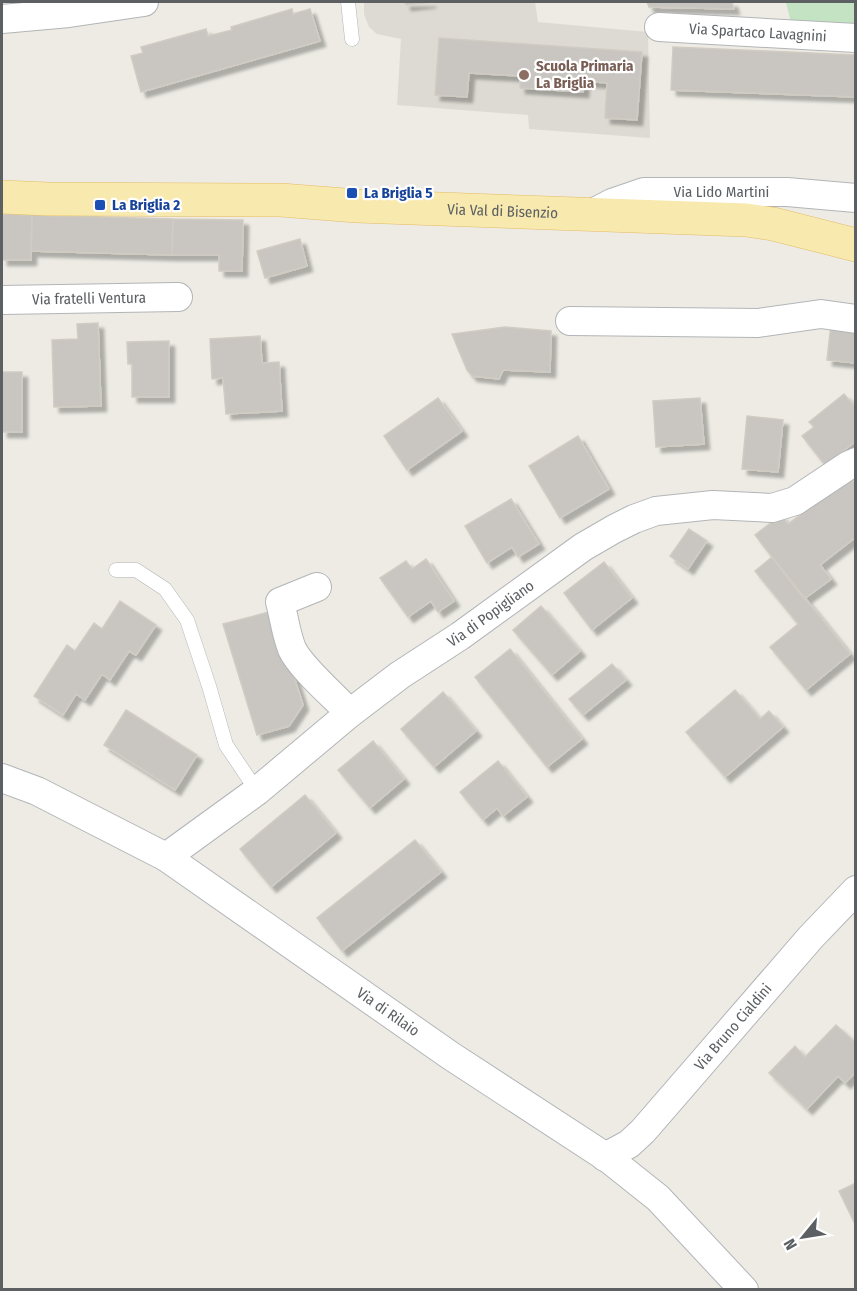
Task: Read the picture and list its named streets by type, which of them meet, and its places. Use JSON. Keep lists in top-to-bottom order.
{
  "streets": {
    "main road": ["Via Val di Bisenzio"],
    "street": [
      "Via Spartaco Lavagnini",
      "Via Lido Martini",
      "Via fratelli Ventura",
      "Via di Popigliano",
      "Via di Rilaio",
      "Via Bruno Cialdini"
    ]
  },
  "crossings": [
    ["Via Lido Martini", "Via Val di Bisenzio"],
    ["Via di Popigliano", "Via di Rilaio"],
    ["Via di Rilaio", "Via Bruno Cialdini"]
  ],
  "places": {
    "other": ["Scuola Primaria La Briglia"],
    "transit": ["La Briglia 5", "La Briglia 2"]
  },
  "north": "bottom left"
}
